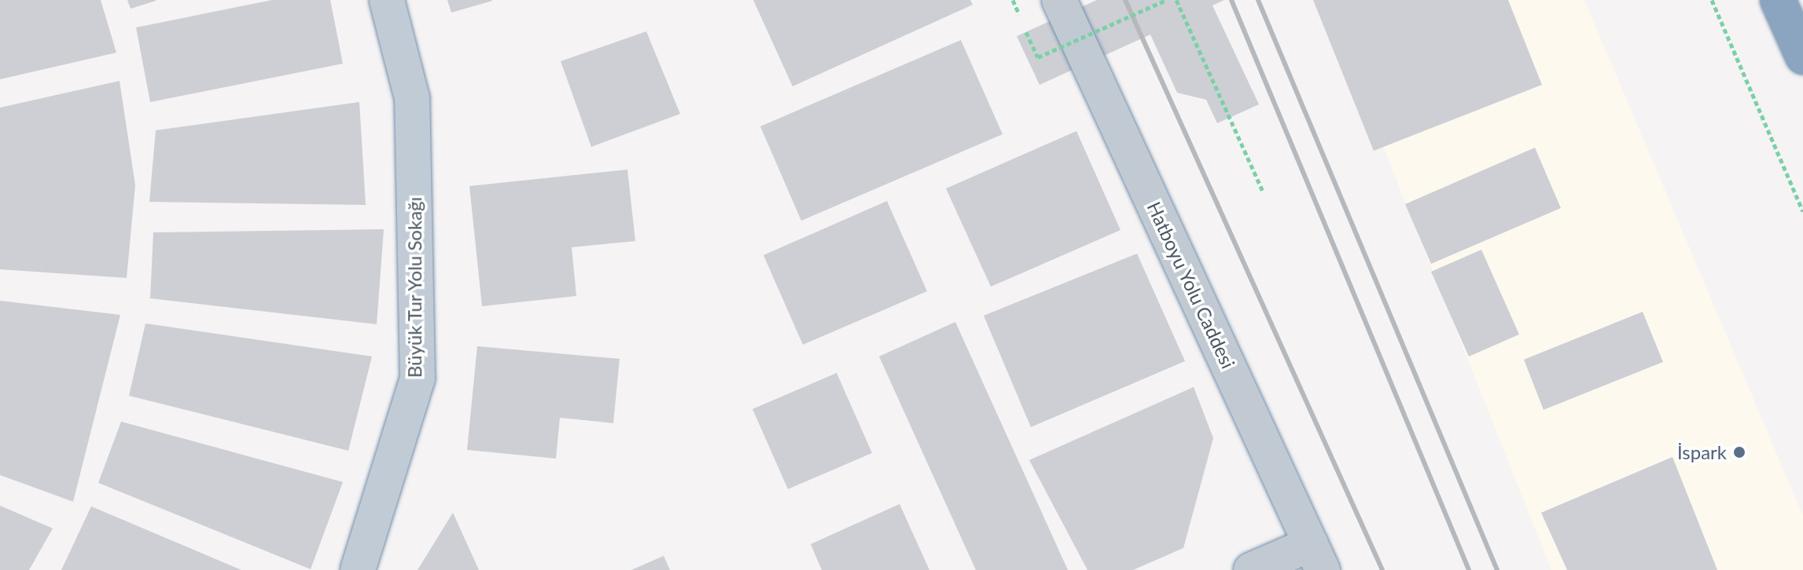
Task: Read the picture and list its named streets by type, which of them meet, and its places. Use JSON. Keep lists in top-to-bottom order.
{
  "streets": {
    "street": ["Hatboyu Yolu Caddesi", "Büyük Tur Yolu Sokağı"]
  },
  "places": ["İspark"]
}
